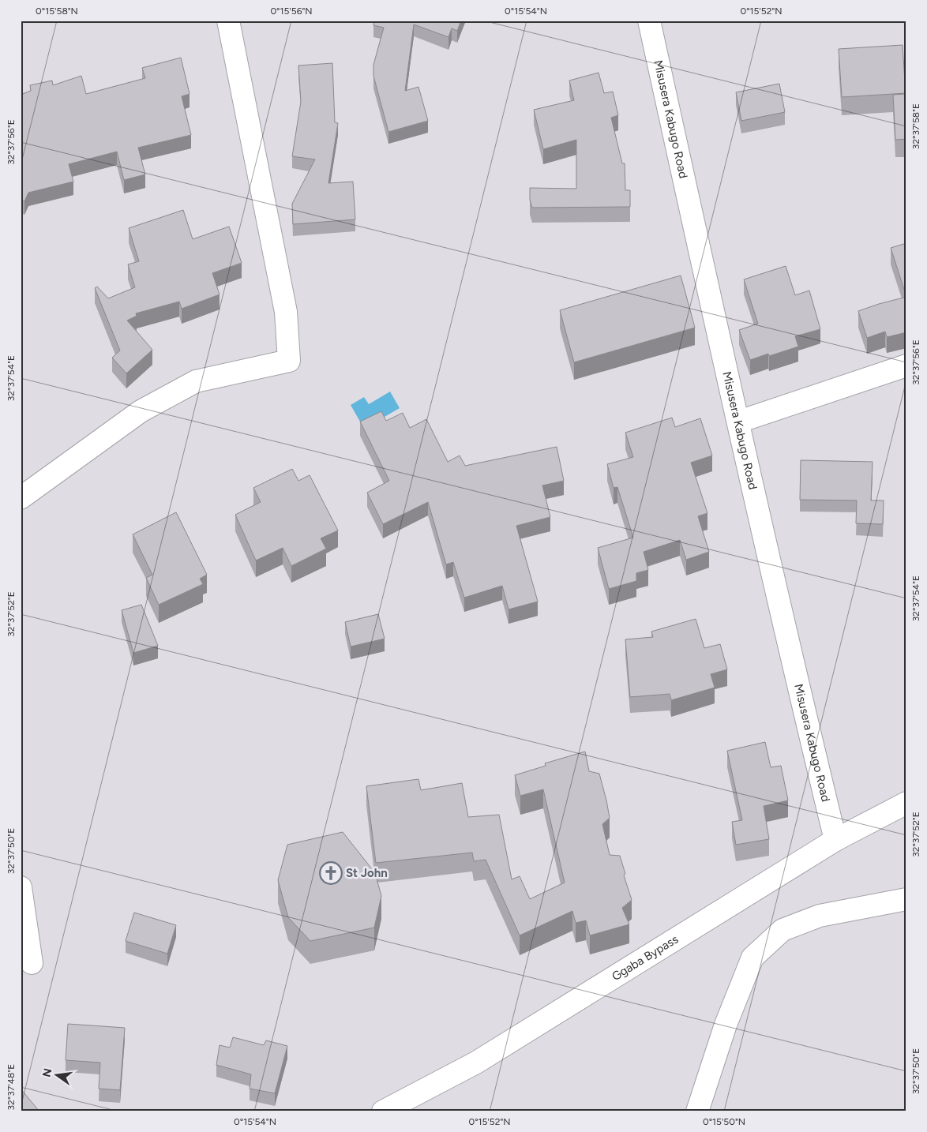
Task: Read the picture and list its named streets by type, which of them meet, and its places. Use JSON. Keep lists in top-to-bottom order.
{
  "streets": {
    "street": ["Misusera Kabugo Road", "Ggaba Bypass"]
  },
  "crossings": [
    ["Misusera Kabugo Road", "Ggaba Bypass"]
  ],
  "places": {
    "church": ["St John"]
  },
  "north": "left",
  "coordinates": [
    "0°15'58\"N",
    "0°15'56\"N",
    "0°15'54\"N",
    "0°15'52\"N",
    "32°37'58\"E",
    "32°37'56\"E",
    "32°37'54\"E",
    "32°37'52\"E",
    "32°37'50\"E",
    "32°37'48\"E",
    "0°15'50\"N"
  ]
}
